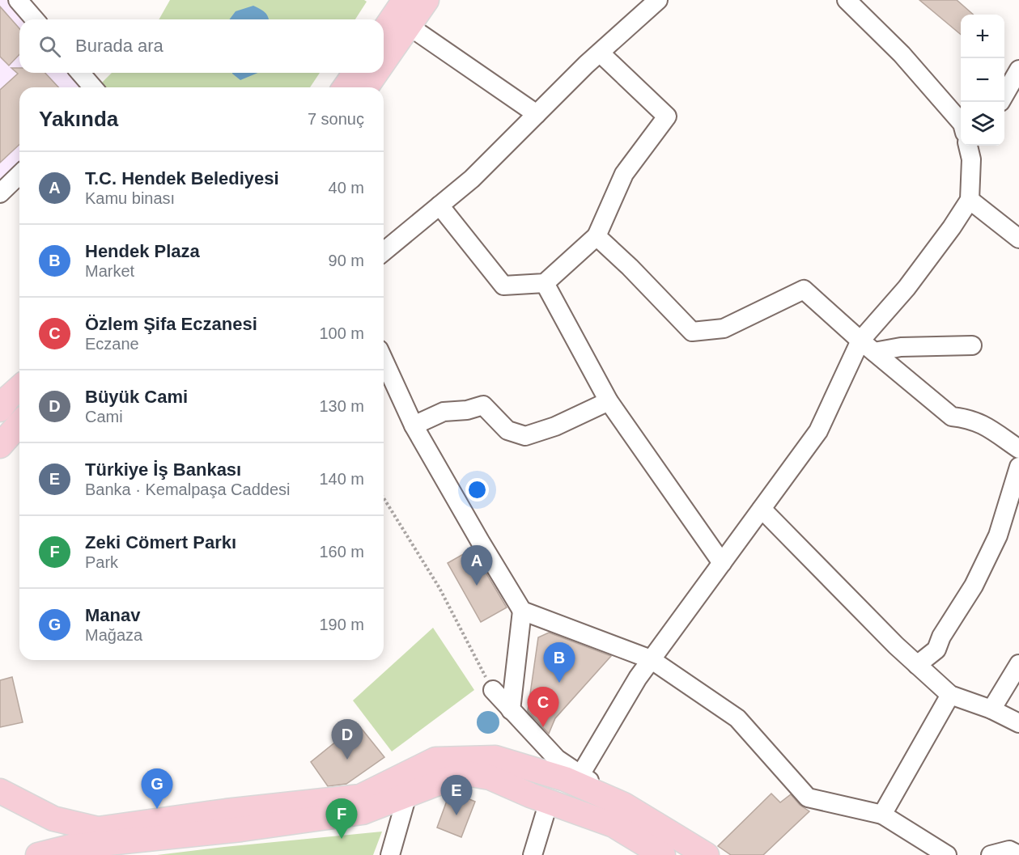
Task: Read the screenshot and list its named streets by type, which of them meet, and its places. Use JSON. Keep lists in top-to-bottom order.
{
  "page": {
    "map_buttons": ["+", "−"],
    "search": "Burada ara",
    "heading": ["Yakında", "7 sonuç"],
    "list": [
      {
        "mark": "A",
        "name": "T.C. Hendek Belediyesi",
        "note": "Kamu binası",
        "value": "40 m"
      },
      {
        "mark": "B",
        "name": "Hendek Plaza",
        "note": "Market",
        "value": "90 m"
      },
      {
        "mark": "C",
        "name": "Özlem Şifa Eczanesi",
        "note": "Eczane",
        "value": "100 m"
      },
      {
        "mark": "D",
        "name": "Büyük Cami",
        "note": "Cami",
        "value": "130 m"
      },
      {
        "mark": "E",
        "name": "Türkiye İş Bankası",
        "note": "Banka · Kemalpaşa Caddesi",
        "value": "140 m"
      },
      {
        "mark": "F",
        "name": "Zeki Cömert Parkı",
        "note": "Park",
        "value": "160 m"
      },
      {
        "mark": "G",
        "name": "Manav",
        "note": "Mağaza",
        "value": "190 m"
      }
    ],
    "pins": [
      "A",
      "B",
      "C",
      "D",
      "G",
      "E",
      "F"
    ]
  }
}
